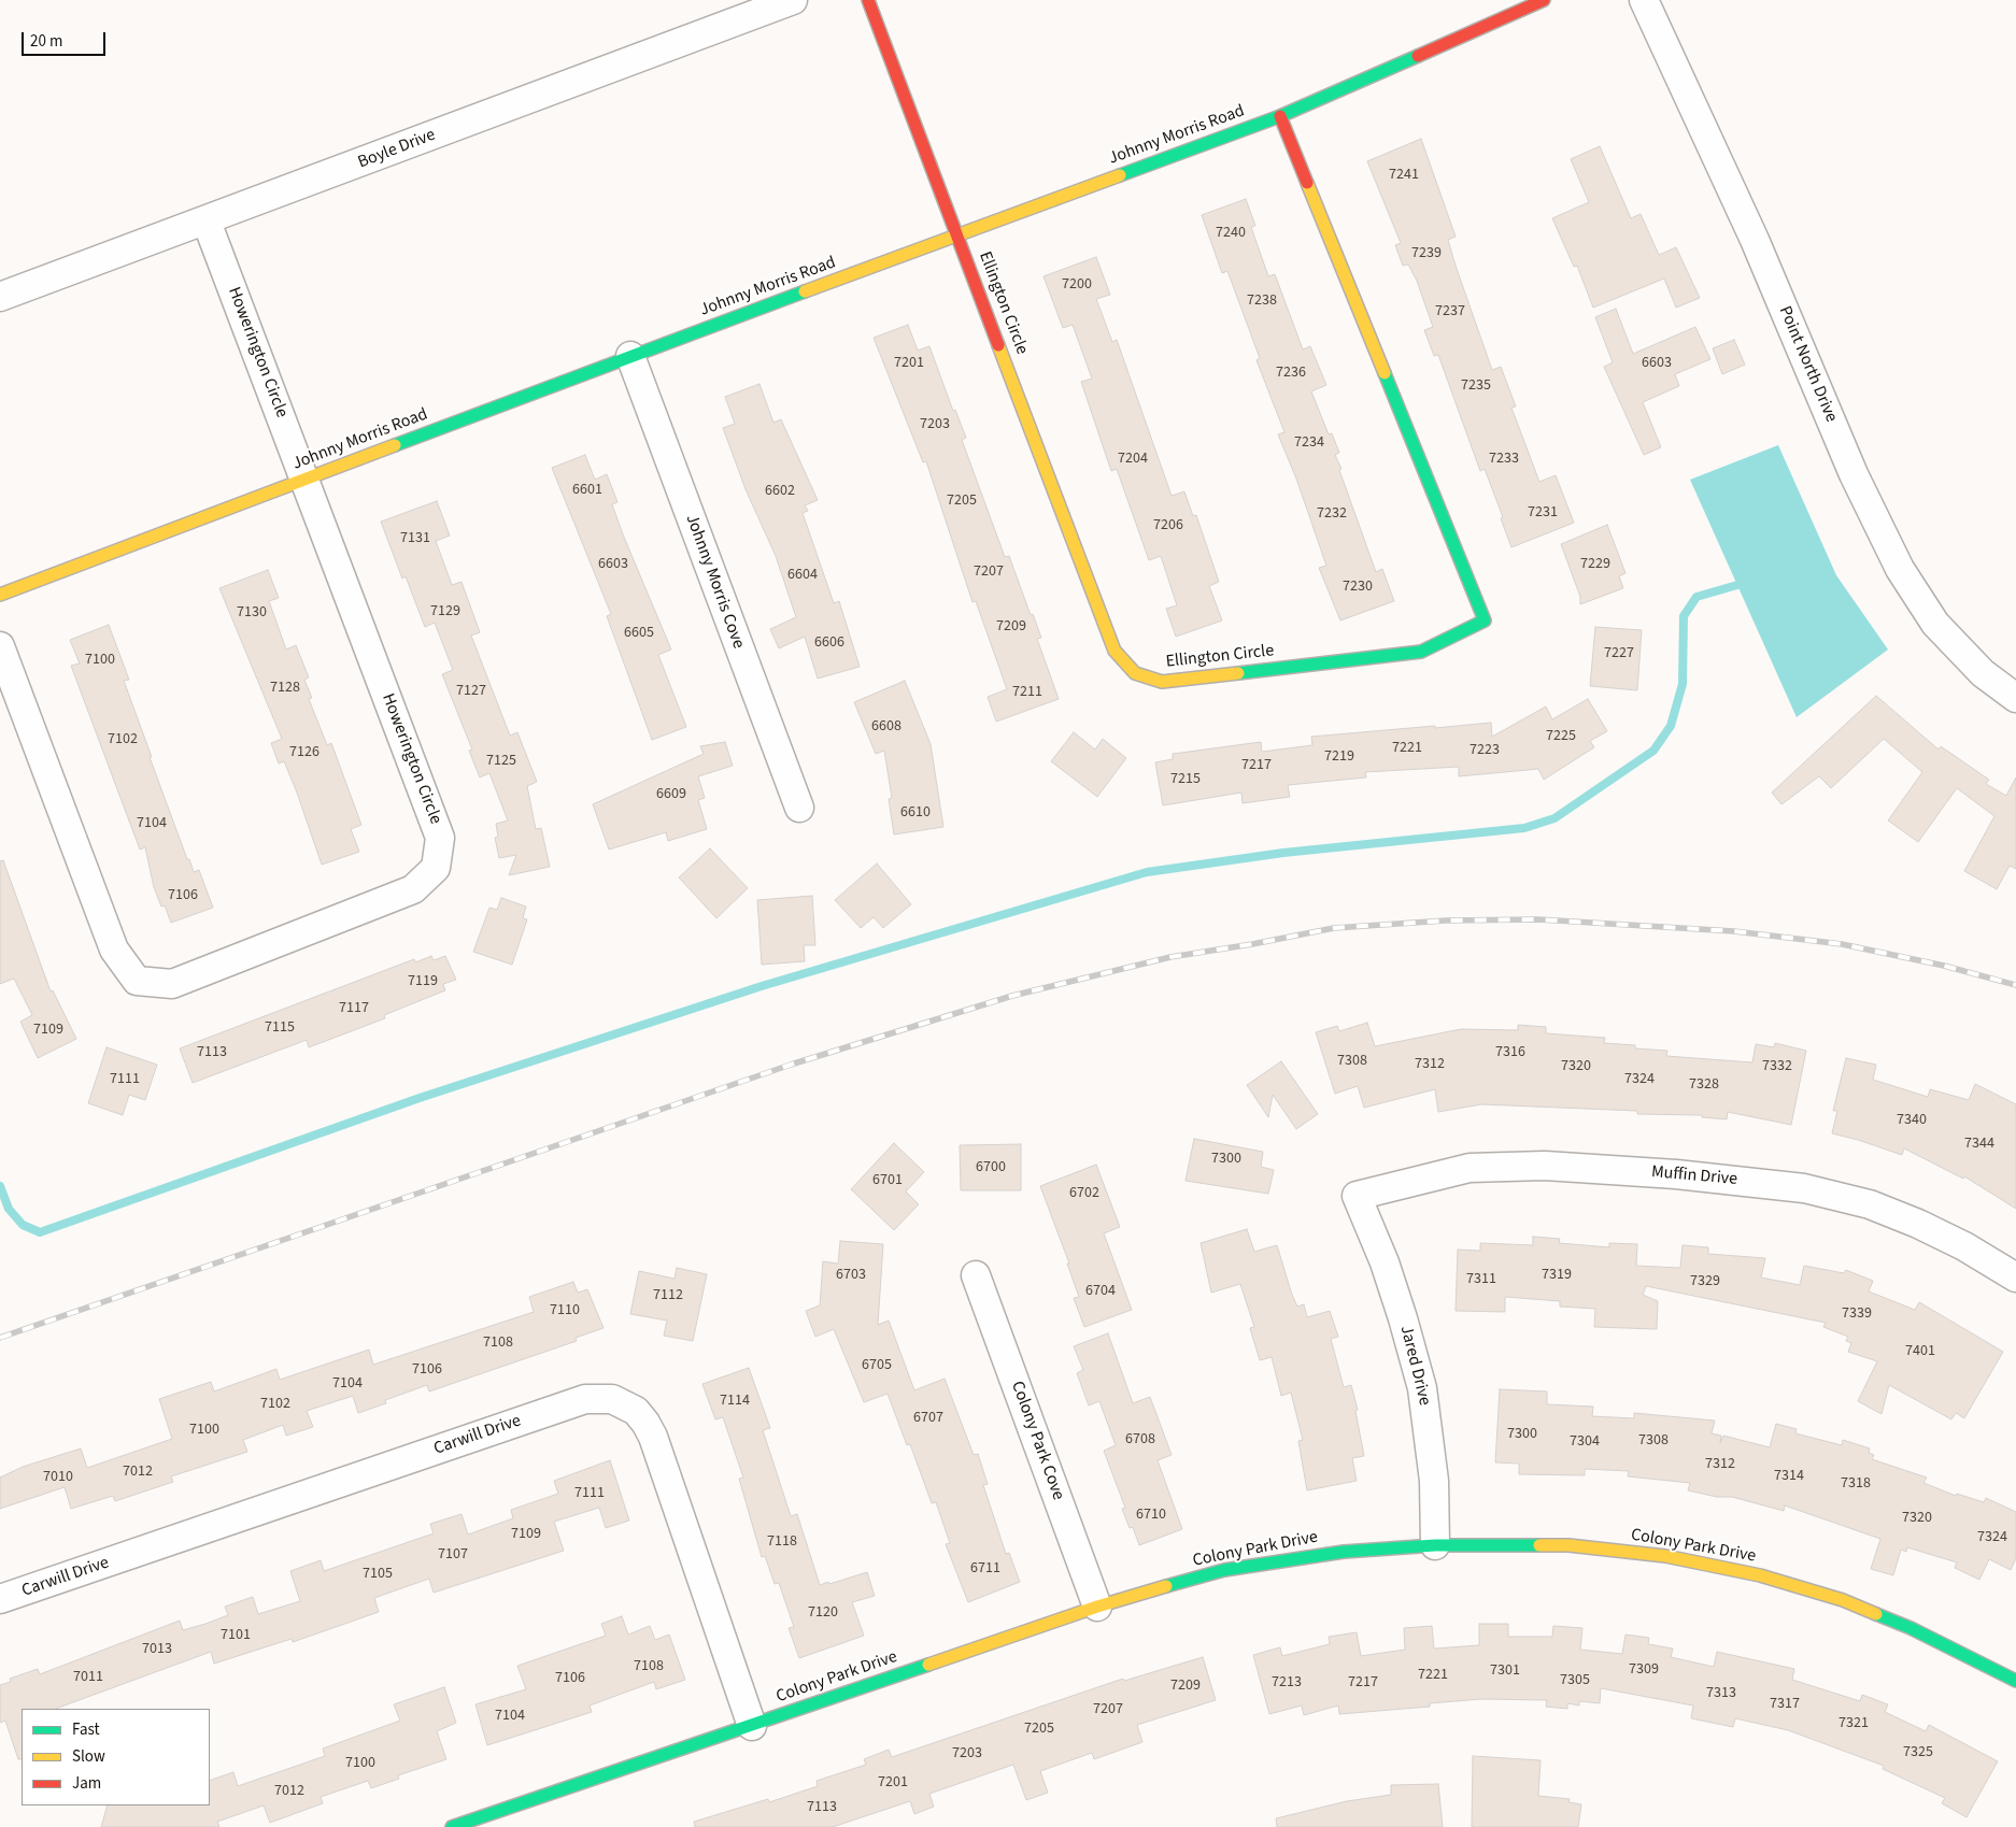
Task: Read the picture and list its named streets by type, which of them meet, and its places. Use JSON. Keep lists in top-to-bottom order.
{
  "streets": {
    "street": [
      "Johnny Morris Road",
      "Boyle Drive",
      "Ellington Circle",
      "Howerington Circle",
      "Point North Drive",
      "Johnny Morris Cove",
      "Muffin Drive",
      "Jared Drive",
      "Carwill Drive",
      "Colony Park Cove",
      "Colony Park Drive"
    ]
  },
  "crossings": [
    ["Johnny Morris Road", "Ellington Circle"],
    ["Johnny Morris Road", "Howerington Circle"],
    ["Johnny Morris Road", "Johnny Morris Cove"],
    ["Boyle Drive", "Howerington Circle"],
    ["Muffin Drive", "Jared Drive"],
    ["Jared Drive", "Colony Park Drive"],
    ["Carwill Drive", "Colony Park Drive"],
    ["Colony Park Cove", "Colony Park Drive"]
  ],
  "house_numbers": [
    "7241",
    "7240",
    "7239",
    "7200",
    "7238",
    "7237",
    "7201",
    "6603",
    "7236",
    "7235",
    "7203",
    "7234",
    "7204",
    "7233",
    "6601",
    "6602",
    "7205",
    "7231",
    "7232",
    "7206",
    "7131",
    "6603",
    "7229",
    "7207",
    "6604",
    "7230",
    "7129",
    "7130",
    "7209",
    "6605",
    "6606",
    "7227",
    "7100",
    "7128",
    "7127",
    "7211",
    "6608",
    "7225",
    "7102",
    "7221",
    "7223",
    "7126",
    "7219",
    "7125",
    "7217",
    "7215",
    "6609",
    "6610",
    "7104",
    "7106",
    "7119",
    "7117",
    "7115",
    "7109",
    "7113",
    "7316",
    "7308",
    "7312",
    "7320",
    "7332",
    "7111",
    "7324",
    "7328",
    "7340",
    "7344",
    "7300",
    "6700",
    "6701",
    "6702",
    "6703",
    "7319",
    "7311",
    "7329",
    "6704",
    "7112",
    "7110",
    "7339",
    "7108",
    "7401",
    "6705",
    "7106",
    "7104",
    "7114",
    "7102",
    "6707",
    "7100",
    "7300",
    "6708",
    "7308",
    "7304",
    "7312",
    "7012",
    "7314",
    "7010",
    "7318",
    "7111",
    "6710",
    "7320",
    "7109",
    "7324",
    "7118",
    "7107",
    "6711",
    "7105",
    "7120",
    "7101",
    "7013",
    "7108",
    "7309",
    "7301",
    "7221",
    "7011",
    "7106",
    "7305",
    "7213",
    "7217",
    "7209",
    "7313",
    "7317",
    "7207",
    "7104",
    "7321",
    "7205",
    "7325",
    "7203",
    "7100",
    "7201",
    "7012",
    "7113"
  ],
  "legend": ["Fast", "Slow", "Jam"],
  "scale_bar": "20 m"
}
